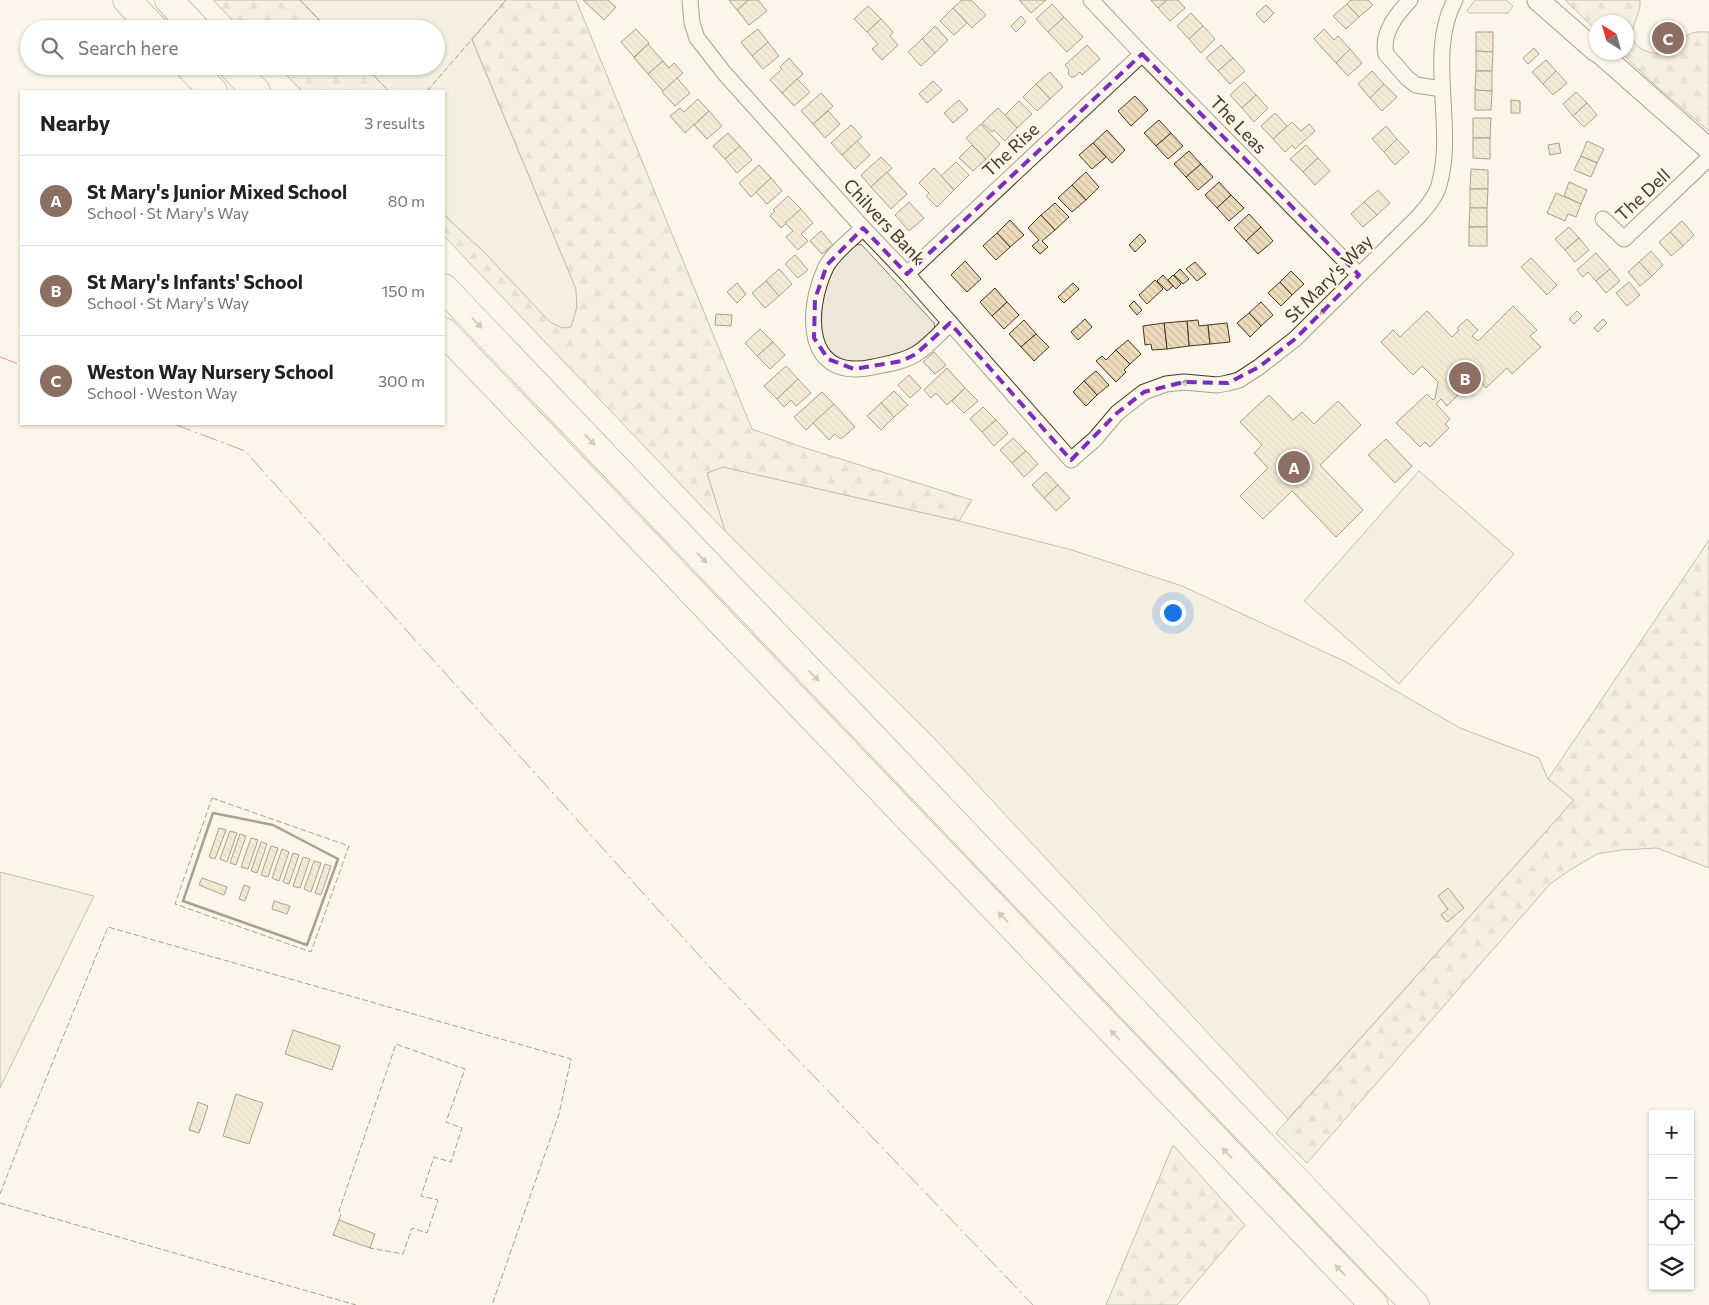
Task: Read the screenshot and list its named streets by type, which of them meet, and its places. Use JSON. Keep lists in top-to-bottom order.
{
  "streets": {
    "street": [
      "The Leas",
      "The Rise",
      "The Dell",
      "Chilvers Bank",
      "St Mary's Way"
    ]
  },
  "crossings": [
    ["The Leas", "The Rise"],
    ["The Leas", "St Mary's Way"],
    ["The Rise", "Chilvers Bank"],
    ["Chilvers Bank", "St Mary's Way"]
  ],
  "one_way": ["St Mary's Way"],
  "north": "top left",
  "page": {
    "pins": ["C", "B", "A"],
    "search": "Search here",
    "heading": ["Nearby", "3 results"],
    "list": [
      {
        "mark": "A",
        "name": "St Mary's Junior Mixed School",
        "note": "School · St Mary's Way",
        "value": "80 m"
      },
      {
        "mark": "B",
        "name": "St Mary's Infants' School",
        "note": "School · St Mary's Way",
        "value": "150 m"
      },
      {
        "mark": "C",
        "name": "Weston Way Nursery School",
        "note": "School · Weston Way",
        "value": "300 m"
      }
    ],
    "map_buttons": ["+", "−"]
  }
}
